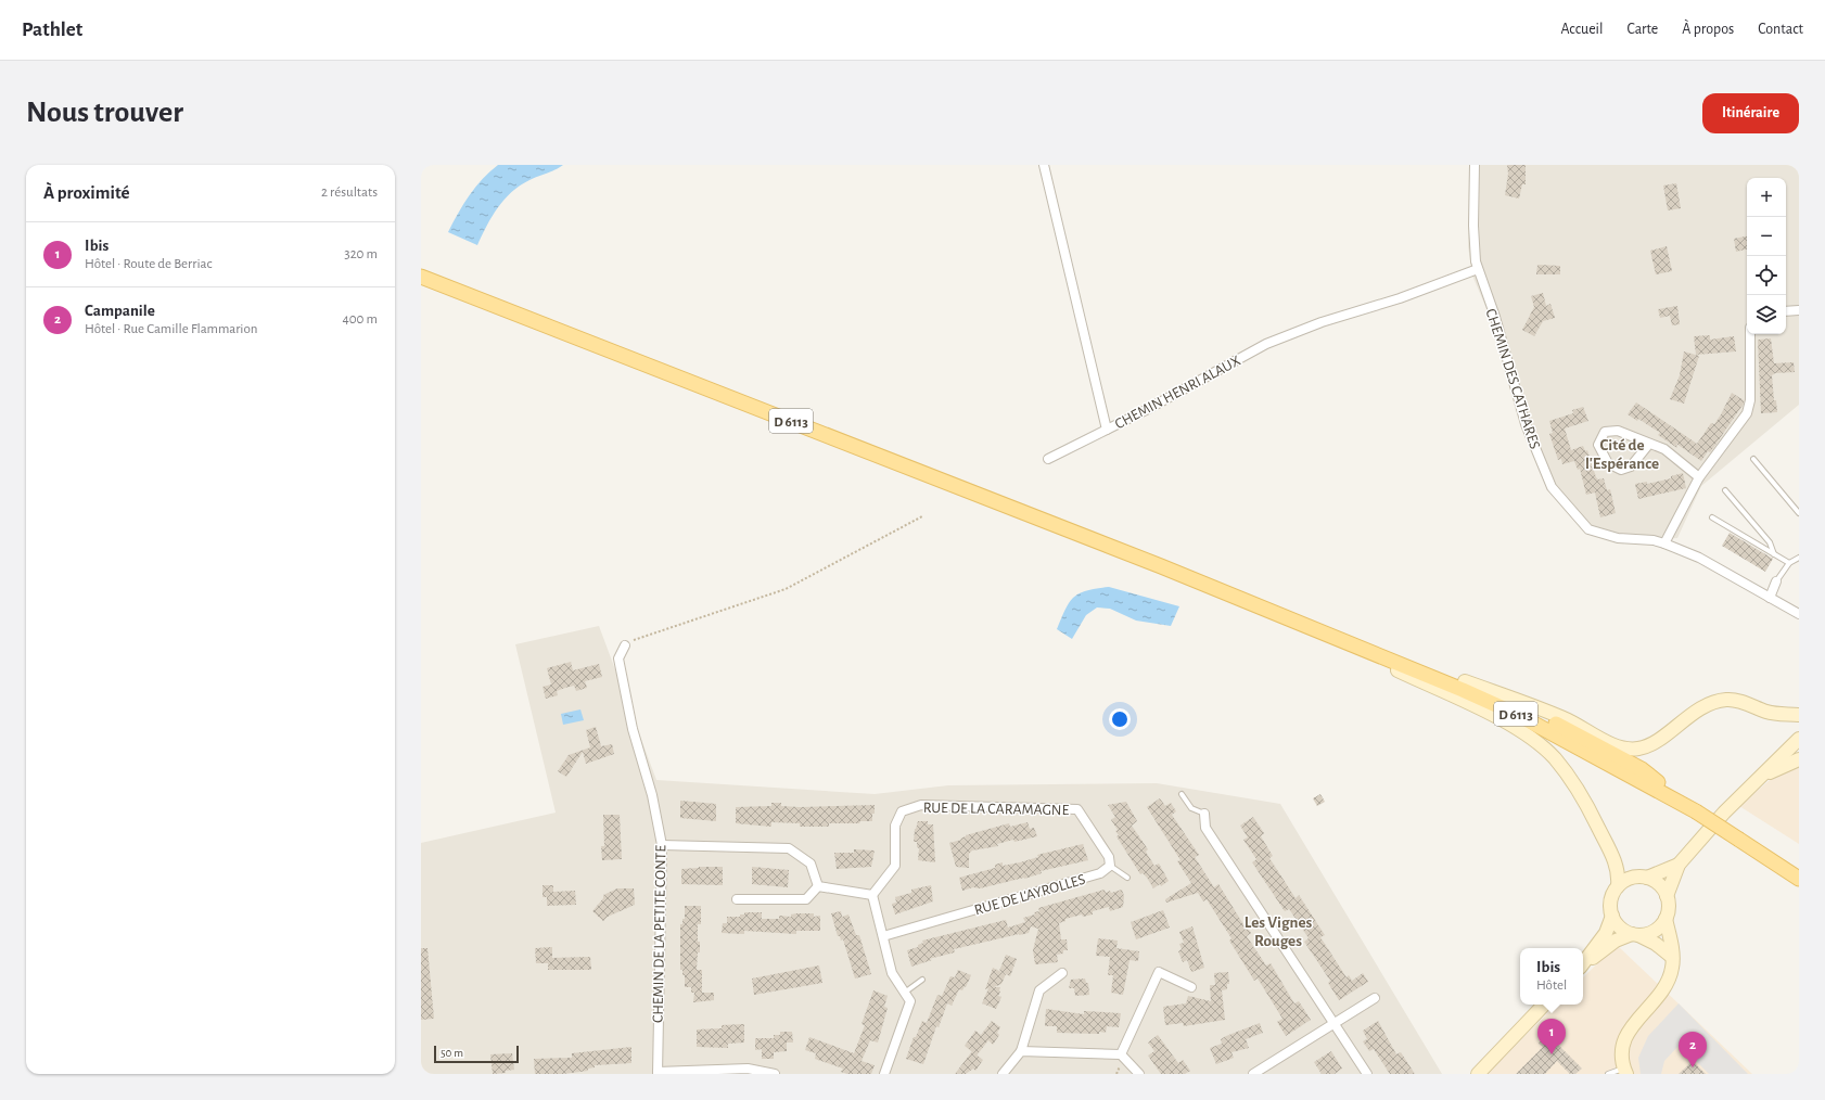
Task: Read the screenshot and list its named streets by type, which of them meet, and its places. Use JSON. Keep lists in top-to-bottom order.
{
  "streets": {
    "main road": ["D 6113"],
    "street": [
      "CHEMIN DES CATHARES",
      "CHEMIN HENRI ALAUX",
      "RUE DE LA CARAMAGNE",
      "RUE DE L'AYROLLES",
      "CHEMIN DE LA PETITE CONTE"
    ]
  },
  "crossings": [
    ["CHEMIN DES CATHARES", "CHEMIN HENRI ALAUX"],
    ["RUE DE LA CARAMAGNE", "RUE DE L'AYROLLES"]
  ],
  "districts": ["Cité de l'Espérance", "Les Vignes Rouges"],
  "scale_bar": "50 m",
  "page": {
    "header": "Pathlet",
    "nav": [
      "Accueil",
      "Carte",
      "À propos",
      "Contact"
    ],
    "buttons": "Itinéraire",
    "title": "Nous trouver",
    "heading": ["À proximité", "2 résultats"],
    "map_buttons": ["+", "−"],
    "list": [
      {
        "mark": "1",
        "name": "Ibis",
        "note": "Hôtel · Route de Berriac",
        "value": "320 m"
      },
      {
        "mark": "2",
        "name": "Campanile",
        "note": "Hôtel · Rue Camille Flammarion",
        "value": "400 m"
      }
    ],
    "popup": ["Ibis", "Hôtel"],
    "pins": ["1", "2"],
    "scale": "50 m"
  }
}
